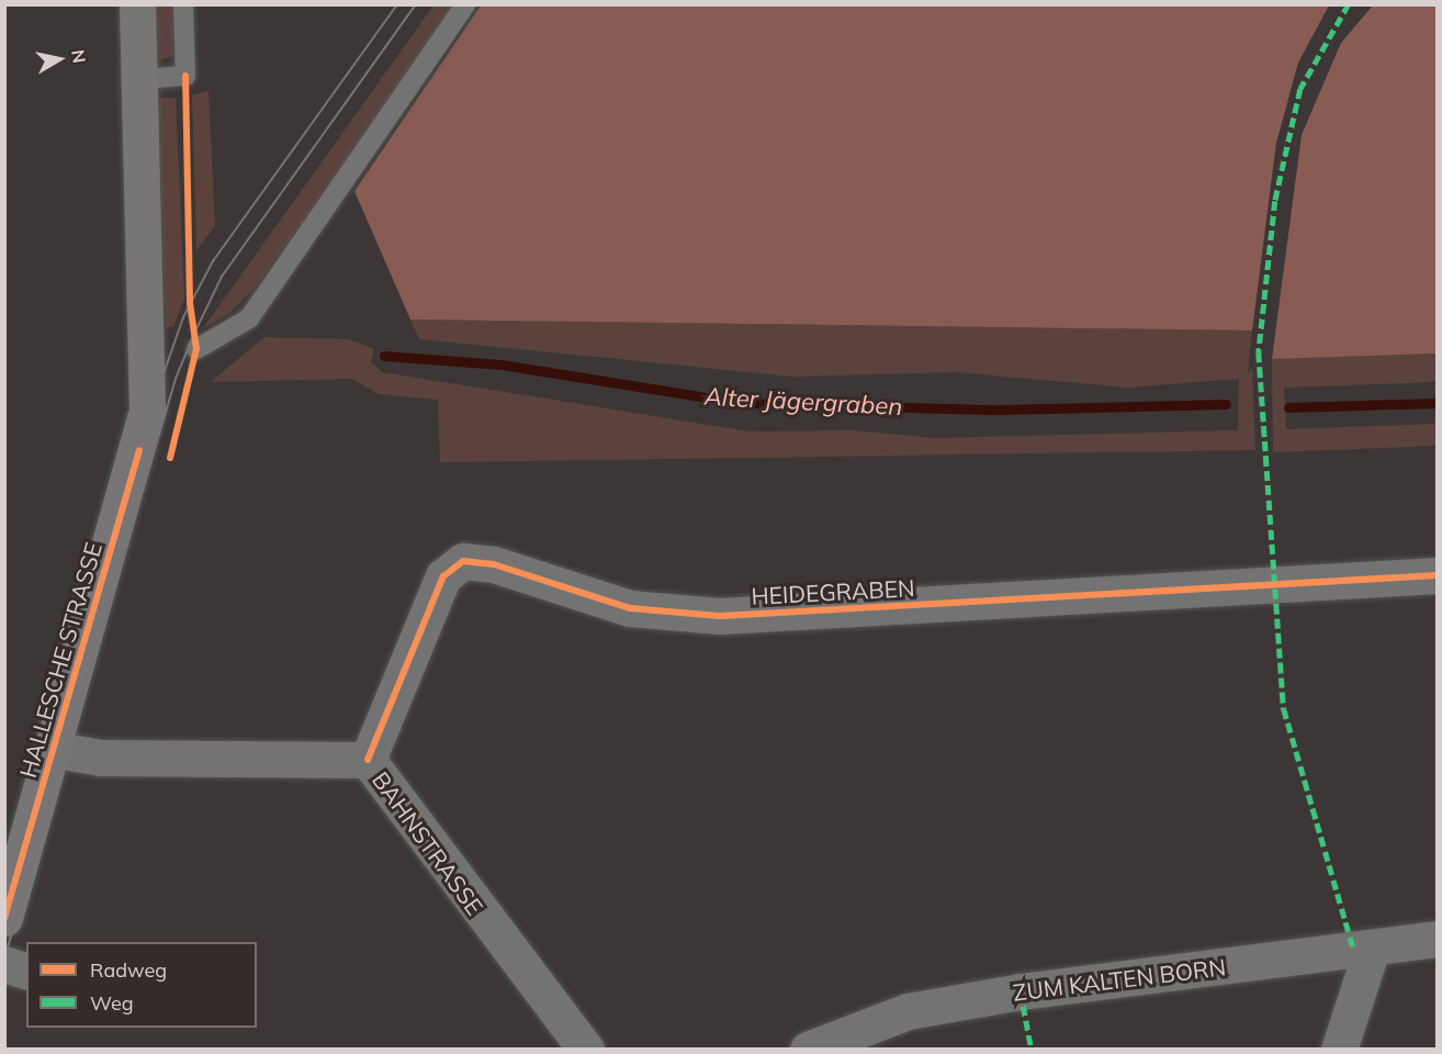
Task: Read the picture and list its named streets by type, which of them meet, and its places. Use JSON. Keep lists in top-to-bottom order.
{
  "streets": {
    "street": [
      "HEIDEGRABEN",
      "HALLESCHE STRASSE",
      "BAHNSTRASSE",
      "ZUM KALTEN BORN"
    ]
  },
  "crossings": [
    ["HEIDEGRABEN", "BAHNSTRASSE"],
    ["HALLESCHE STRASSE", "BAHNSTRASSE"]
  ],
  "water": ["Alter Jägergraben"],
  "legend": ["Radweg", "Weg"],
  "north": "right"
}
